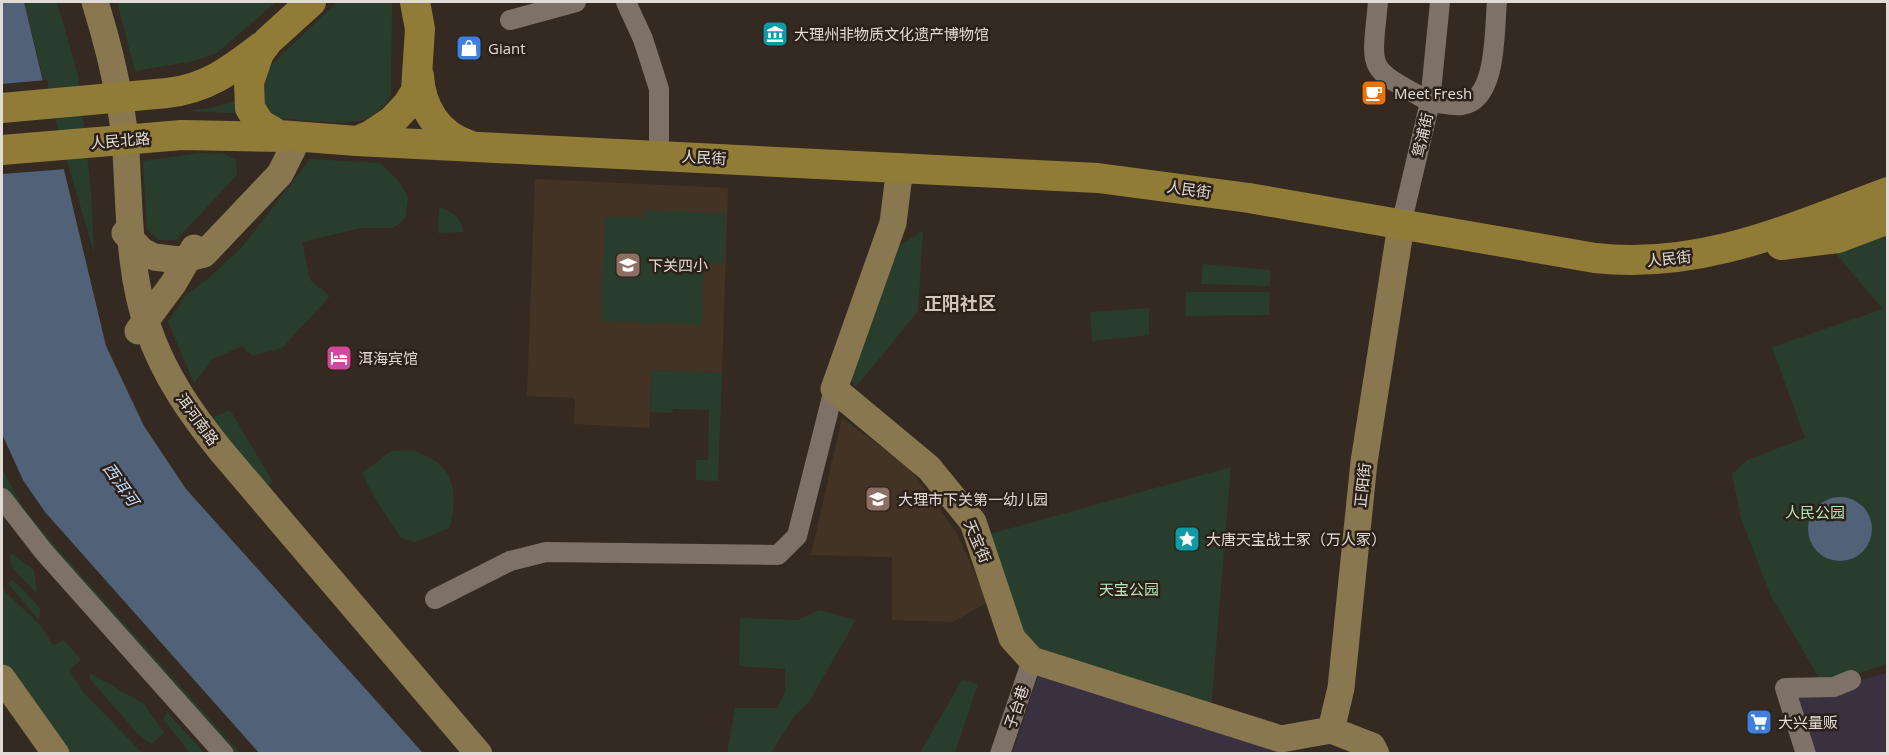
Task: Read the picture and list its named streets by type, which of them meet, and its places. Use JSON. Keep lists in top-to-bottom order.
{
  "streets": {
    "main road": [
      "人民北路",
      "人民街",
      "洱河南路",
      "正阳街",
      "天宝街"
    ],
    "street": ["鸳浦街", "子台巷"]
  },
  "crossings": [
    ["鸳浦街", "人民街"],
    ["鸳浦街", "正阳街"],
    ["人民北路", "人民街"],
    ["人民街", "正阳街"],
    ["天宝街", "子台巷"]
  ],
  "districts": ["正阳社区"],
  "water": ["西洱河"],
  "parks": ["人民公园", "天宝公园"],
  "places": {
    "museum": ["大理州非物质文化遗产博物馆"],
    "shop": ["Giant"],
    "cafe": ["Meet Fresh"],
    "school or university": ["下关四小", "大理市下关第一幼儿园"],
    "hotel": ["洱海宾馆"],
    "place": ["大唐天宝战士冢（万人冢）"],
    "supermarket": ["大兴量贩"]
  }
}
